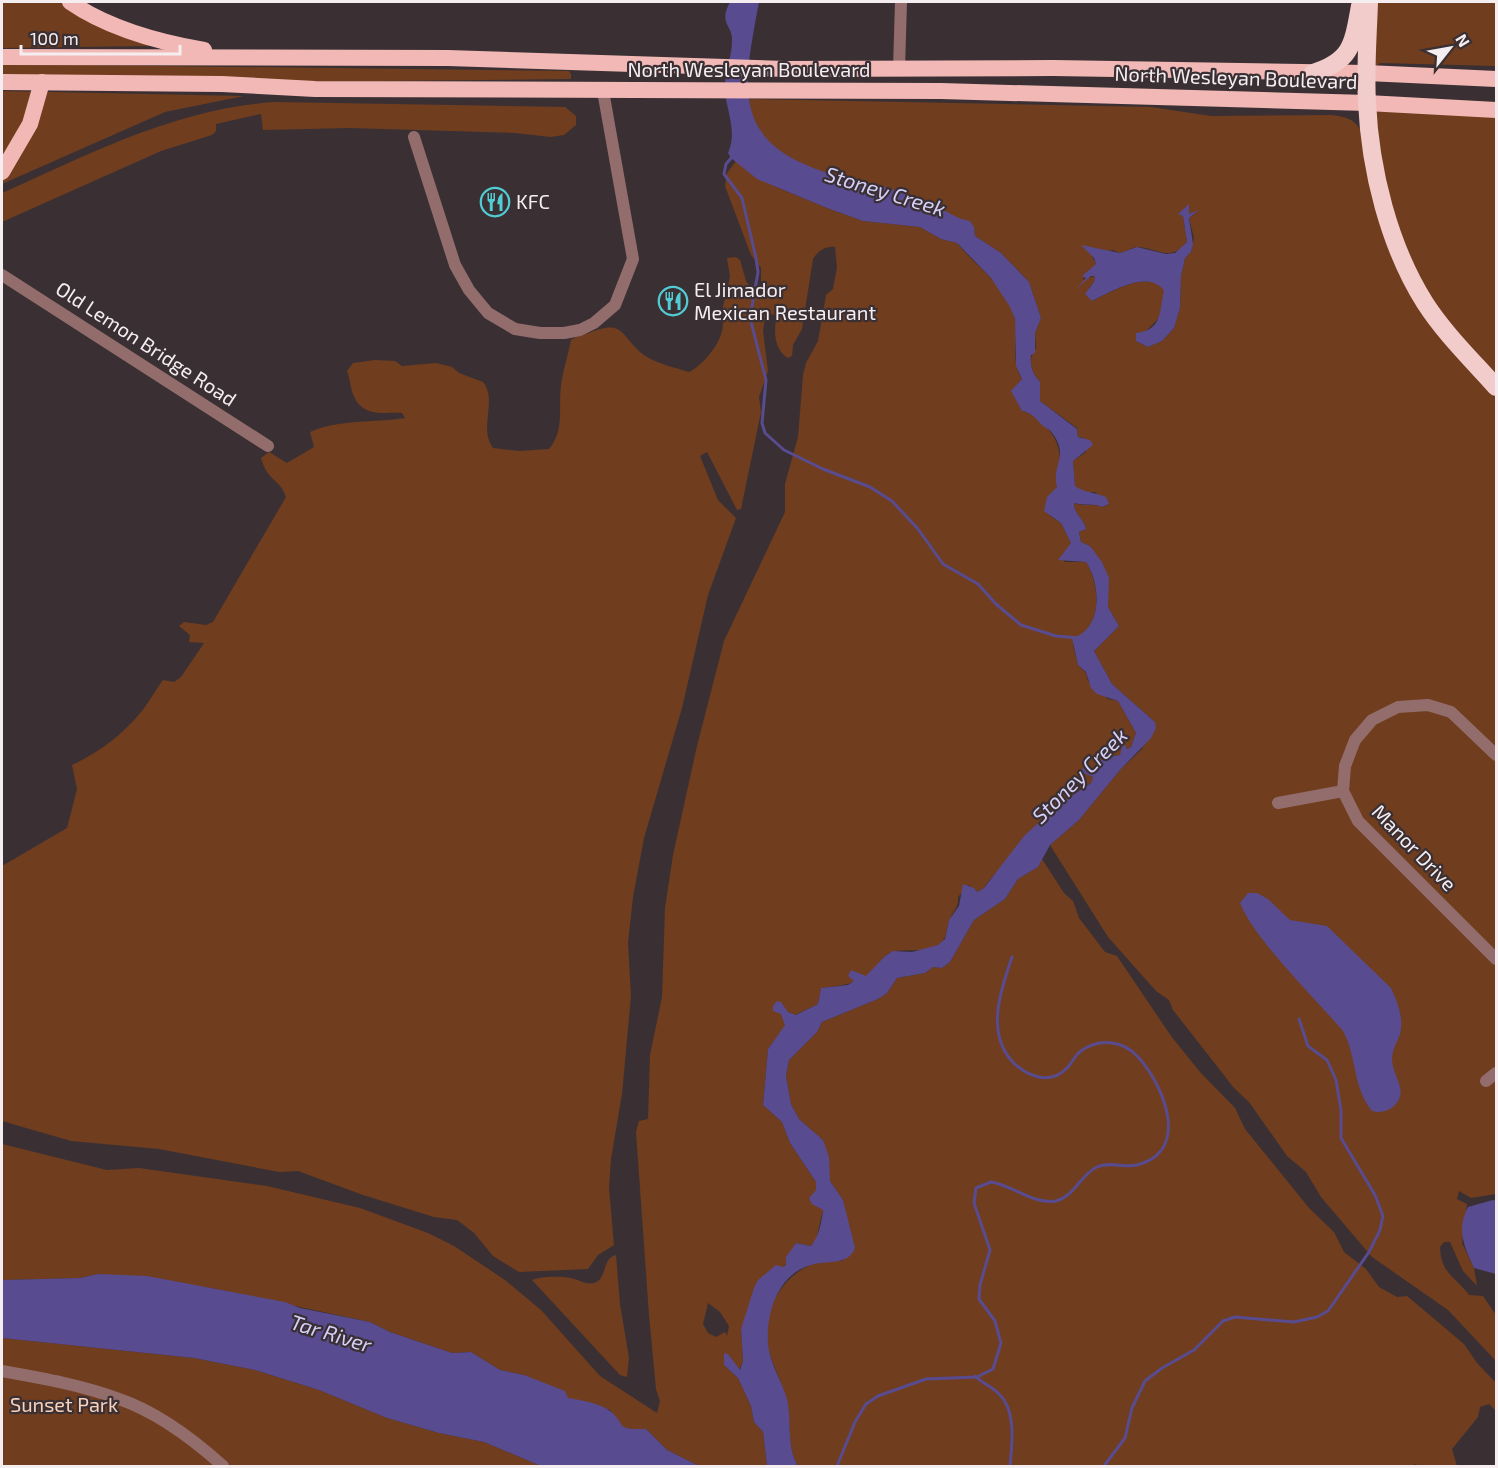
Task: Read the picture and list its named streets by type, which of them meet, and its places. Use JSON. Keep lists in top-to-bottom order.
{
  "streets": {
    "highway": ["North Wesleyan Boulevard"],
    "street": ["Old Lemon Bridge Road", "Manor Drive"]
  },
  "water": ["Stoney Creek", "Tar River"],
  "parks": ["Sunset Park"],
  "places": {
    "restaurant": ["KFC", "El Jimador Mexican Restaurant"]
  },
  "scale_bar": "100 m",
  "north": "top right"
}
